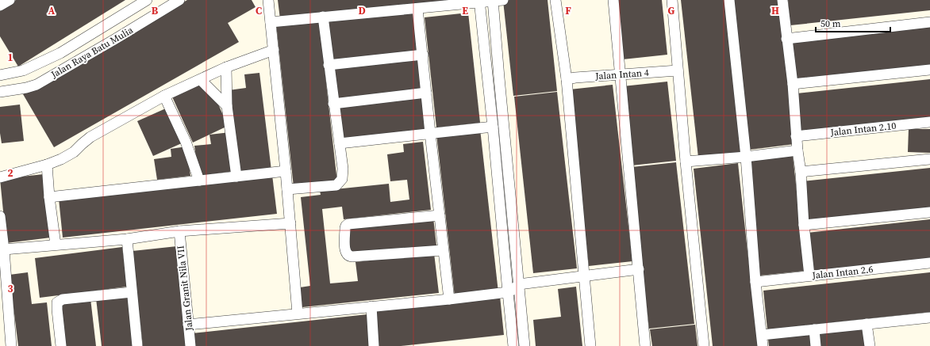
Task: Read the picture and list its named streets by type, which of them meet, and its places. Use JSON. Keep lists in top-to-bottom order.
{
  "streets": {
    "street": [
      "Jalan Raya Batu Mulia",
      "Jalan Intan 4",
      "Jalan Intan 2.10",
      "Jalan Intan 2.6",
      "Jalan Granit Nila VII"
    ]
  },
  "scale_bar": "50 m",
  "grid": {
    "columns": [
      "A",
      "B",
      "C",
      "D",
      "E",
      "F",
      "G",
      "H"
    ],
    "rows": ["1", "2", "3"]
  }
}
